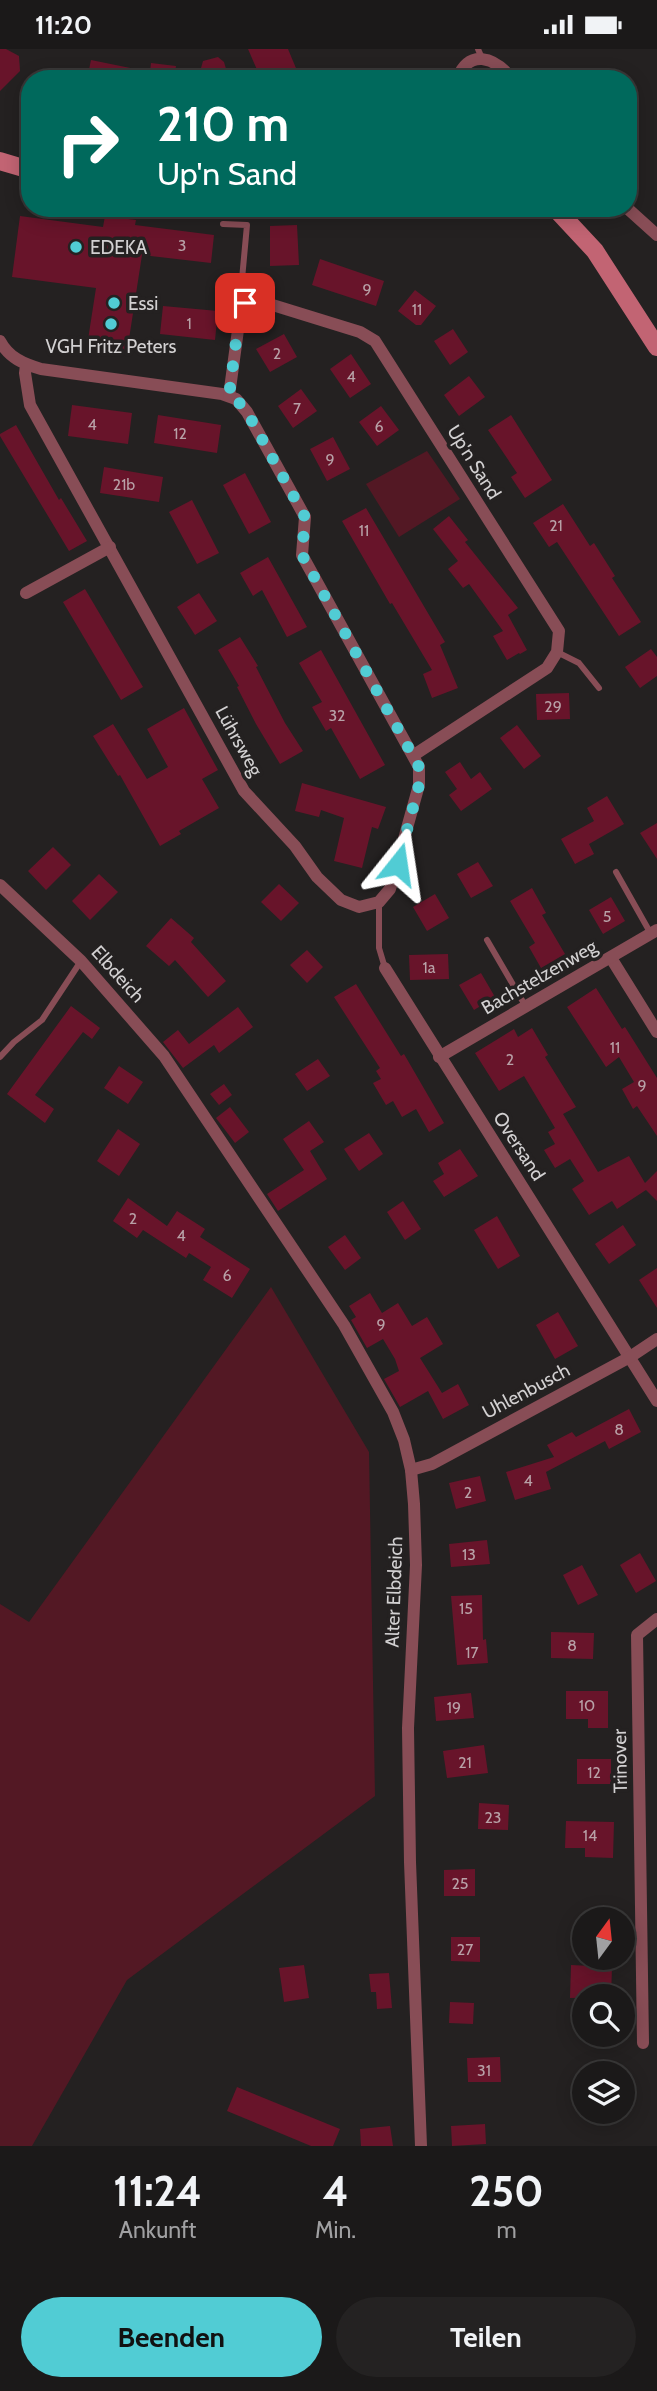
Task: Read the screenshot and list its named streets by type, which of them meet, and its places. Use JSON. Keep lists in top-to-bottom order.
{
  "streets": {
    "street": [
      "Up'n Sand",
      "Lührsweg",
      "Elbdeich",
      "Bachstelzenweg",
      "Oversand",
      "Uhlenbusch",
      "Alter Elbdeich",
      "Trinover"
    ]
  },
  "crossings": [
    ["Lührsweg", "Oversand"],
    ["Elbdeich", "Alter Elbdeich"],
    ["Bachstelzenweg", "Oversand"],
    ["Oversand", "Uhlenbusch"],
    ["Uhlenbusch", "Alter Elbdeich"]
  ],
  "places": ["EDEKA", "Essi", "VGH Fritz Peters"],
  "house_numbers": [
    "3",
    "9",
    "11",
    "1",
    "2",
    "4",
    "7",
    "4",
    "6",
    "12",
    "9",
    "21b",
    "21",
    "11",
    "29",
    "32",
    "5",
    "1a",
    "11",
    "2",
    "9",
    "2",
    "4",
    "6",
    "9",
    "8",
    "4",
    "2",
    "13",
    "15",
    "8",
    "17",
    "10",
    "19",
    "21",
    "12",
    "23",
    "14",
    "25",
    "27",
    "31"
  ],
  "north": "top",
  "page": {
    "status": "11:20",
    "turn": ["210 m", "Up'n Sand"],
    "eta": [
      "11:24",
      "Ankunft",
      "4",
      "Min.",
      "250",
      "m"
    ],
    "buttons": ["Beenden", "Teilen"]
  }
}
